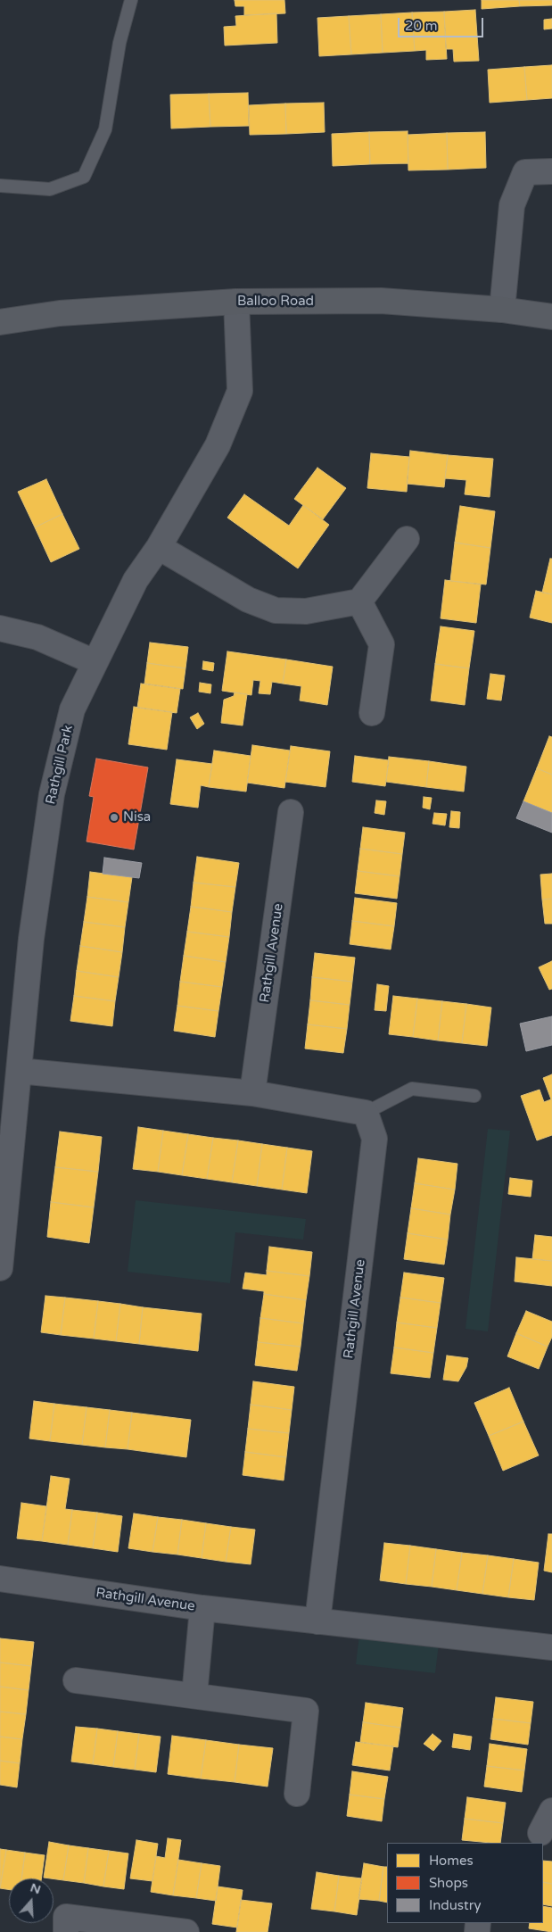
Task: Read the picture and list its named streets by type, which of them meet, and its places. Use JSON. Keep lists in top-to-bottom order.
{
  "streets": {
    "street": ["Balloo Road", "Rathgill Park", "Rathgill Avenue"]
  },
  "crossings": [
    ["Balloo Road", "Rathgill Park"]
  ],
  "places": ["Nisa"],
  "legend": ["Homes", "Shops", "Industry"],
  "scale_bar": "20 m",
  "north": "top"
}
